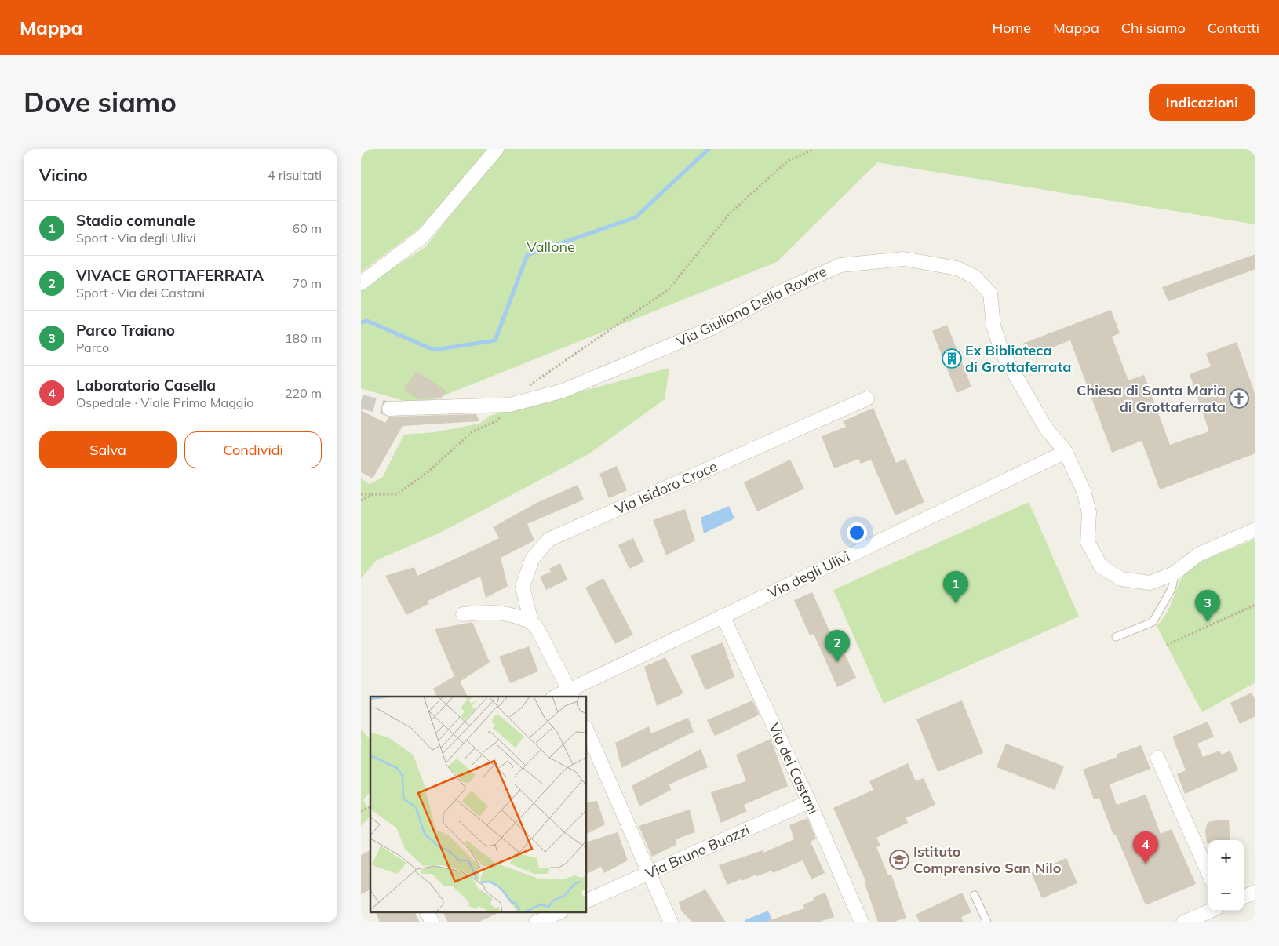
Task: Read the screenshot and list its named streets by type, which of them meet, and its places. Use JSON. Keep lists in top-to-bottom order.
{
  "streets": {
    "street": [
      "Via Giuliano Della Rovere",
      "Via Isidoro Croce",
      "Via degli Ulivi",
      "Via dei Castani",
      "Via Bruno Buozzi"
    ]
  },
  "crossings": [
    ["Via Giuliano Della Rovere", "Via degli Ulivi"],
    ["Via degli Ulivi", "Via dei Castani"],
    ["Via dei Castani", "Via Bruno Buozzi"]
  ],
  "parks": ["Vallone"],
  "places": {
    "building": ["Ex Biblioteca di Grottaferrata"],
    "church": ["Chiesa di Santa Maria di Grottaferrata"],
    "school or university": ["Istituto Comprensivo San Nilo"]
  },
  "page": {
    "header": "Mappa",
    "nav": [
      "Home",
      "Mappa",
      "Chi siamo",
      "Contatti"
    ],
    "buttons": [
      "Indicazioni",
      ["Salva", "Condividi"]
    ],
    "title": "Dove siamo",
    "heading": ["Vicino", "4 risultati"],
    "list": [
      {
        "mark": "1",
        "name": "Stadio comunale",
        "note": "Sport · Via degli Ulivi",
        "value": "60 m"
      },
      {
        "mark": "2",
        "name": "VIVACE GROTTAFERRATA",
        "note": "Sport · Via dei Castani",
        "value": "70 m"
      },
      {
        "mark": "3",
        "name": "Parco Traiano",
        "note": "Parco",
        "value": "180 m"
      },
      {
        "mark": "4",
        "name": "Laboratorio Casella",
        "note": "Ospedale · Viale Primo Maggio",
        "value": "220 m"
      }
    ],
    "pins": [
      "1",
      "3",
      "2",
      "4"
    ],
    "map_buttons": ["+", "−"]
  }
}
